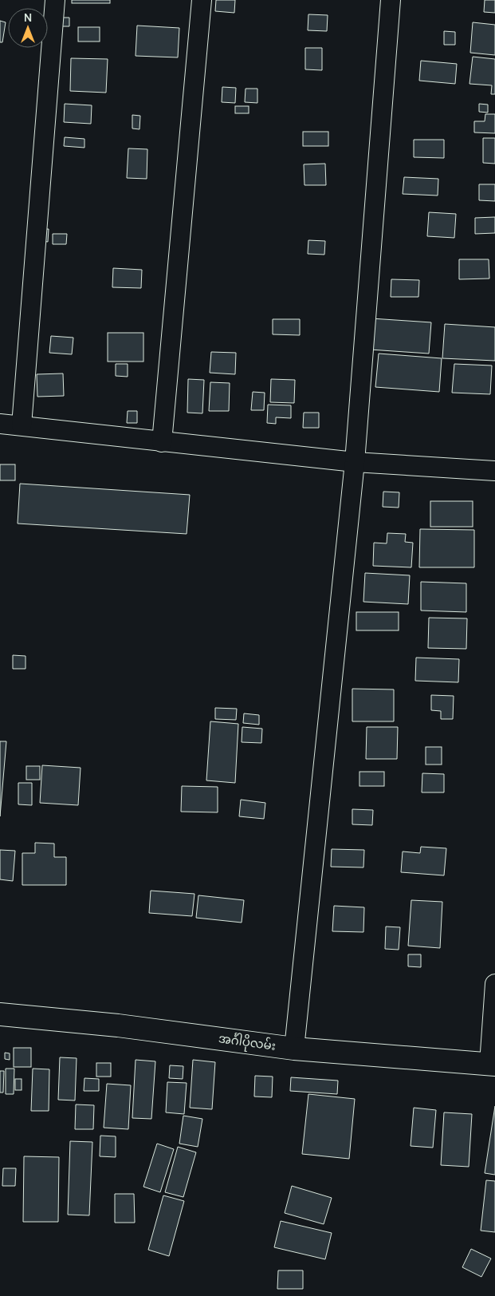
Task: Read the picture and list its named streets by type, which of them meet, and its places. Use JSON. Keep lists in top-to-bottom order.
{
  "streets": {
    "main road": ["အင်္ဂါပိုလမ်း"]
  },
  "north": "top"
}
